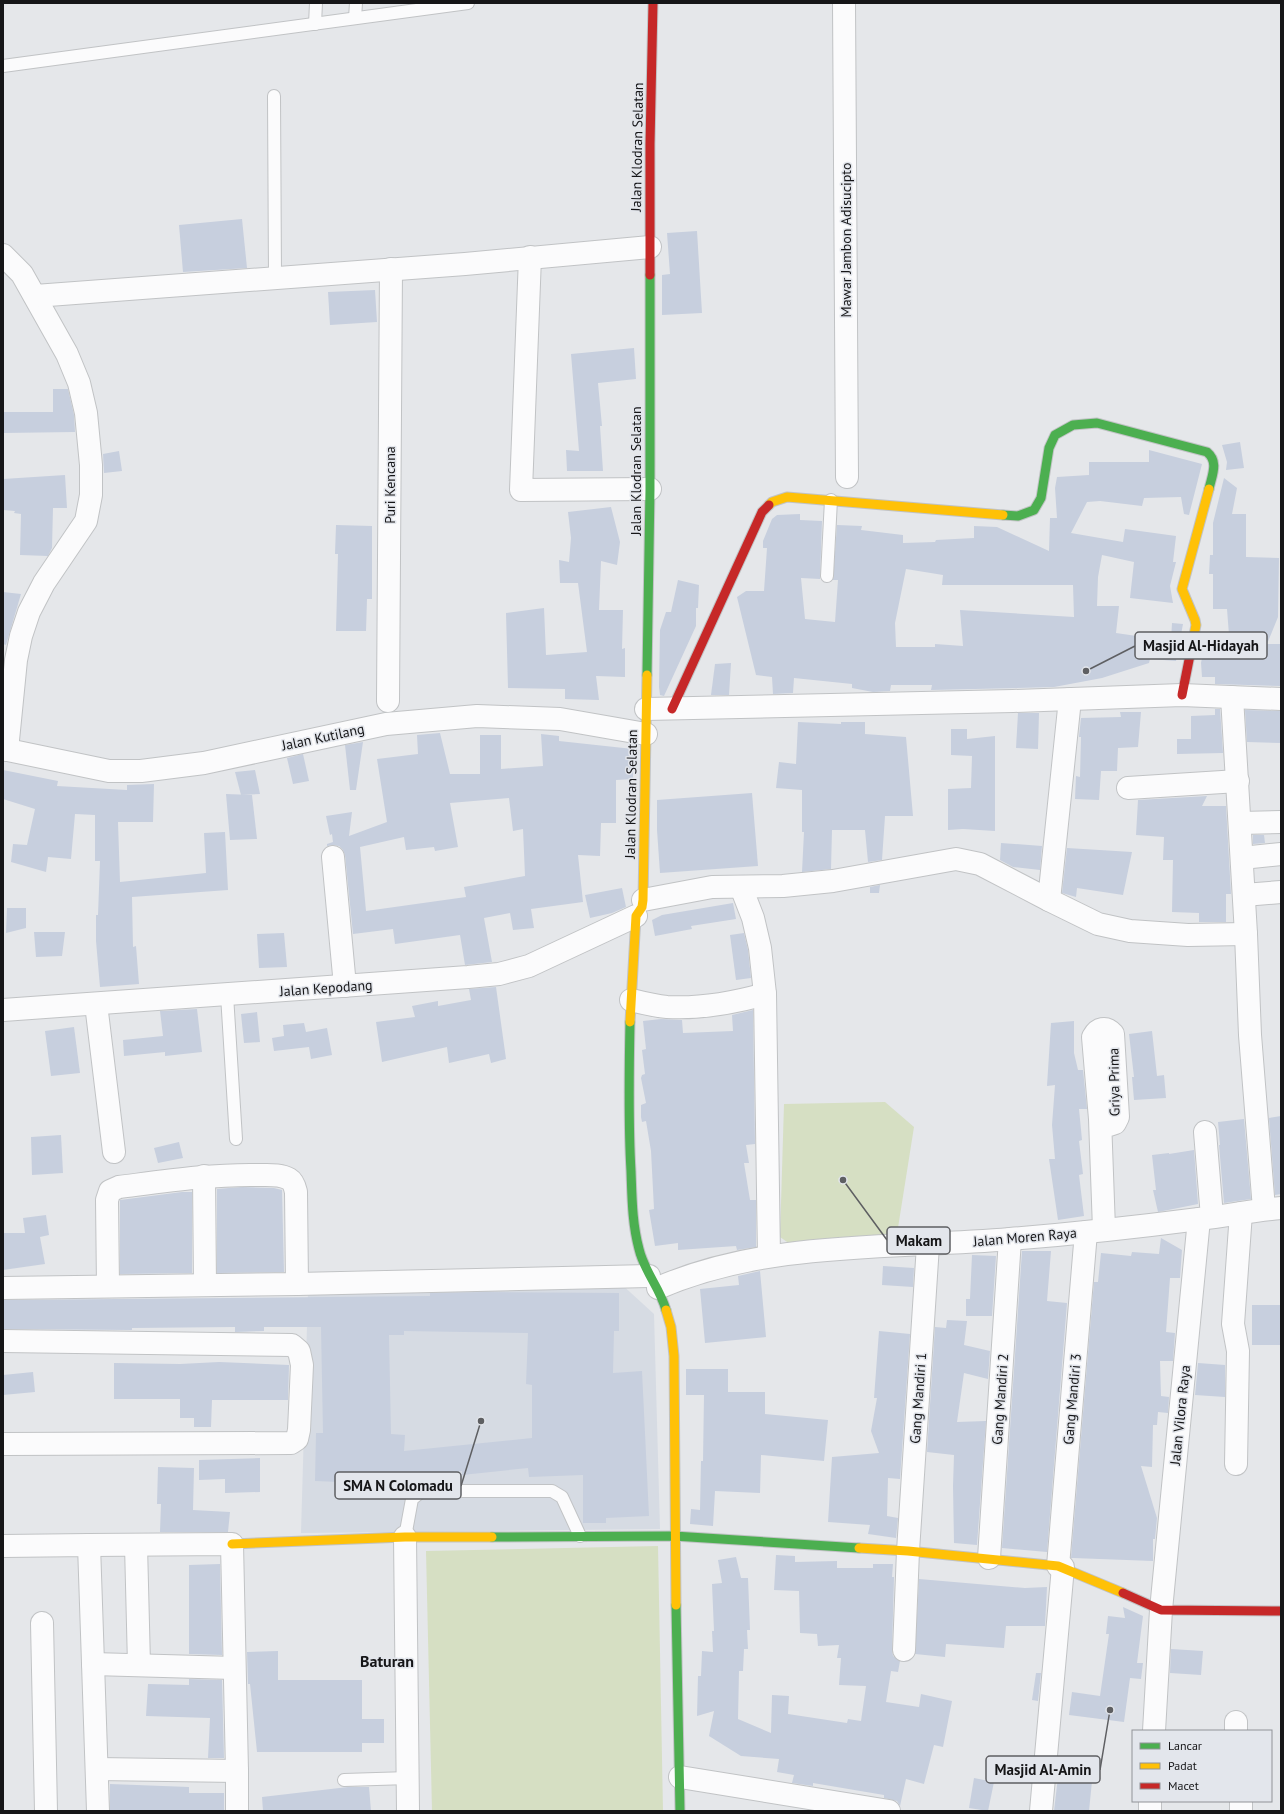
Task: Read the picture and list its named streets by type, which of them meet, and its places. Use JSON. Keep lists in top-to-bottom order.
{
  "streets": {
    "street": [
      "Jalan Klodran Selatan",
      "Mawar Jambon Adisucipto",
      "Puri Kencana",
      "Jalan Kutilang",
      "Jalan Kepodang",
      "Griya Prima",
      "Jalan Moren Raya",
      "Gang Mandiri 1",
      "Gang Mandiri 2",
      "Gang Mandiri 3",
      "Jalan Vilora Raya"
    ]
  },
  "crossings": [
    ["Jalan Klodran Selatan", "Jalan Kutilang"],
    ["Jalan Klodran Selatan", "Jalan Kepodang"],
    ["Griya Prima", "Jalan Moren Raya"],
    ["Griya Prima", "Gang Mandiri 3"],
    ["Jalan Moren Raya", "Gang Mandiri 1"],
    ["Jalan Moren Raya", "Gang Mandiri 2"],
    ["Jalan Moren Raya", "Gang Mandiri 3"],
    ["Jalan Moren Raya", "Jalan Vilora Raya"]
  ],
  "districts": ["Baturan"],
  "places": [
    "Masjid Al-Hidayah",
    "Makam",
    "SMA N Colomadu",
    "Masjid Al-Amin"
  ],
  "legend": ["Lancar", "Padat", "Macet"]
}
